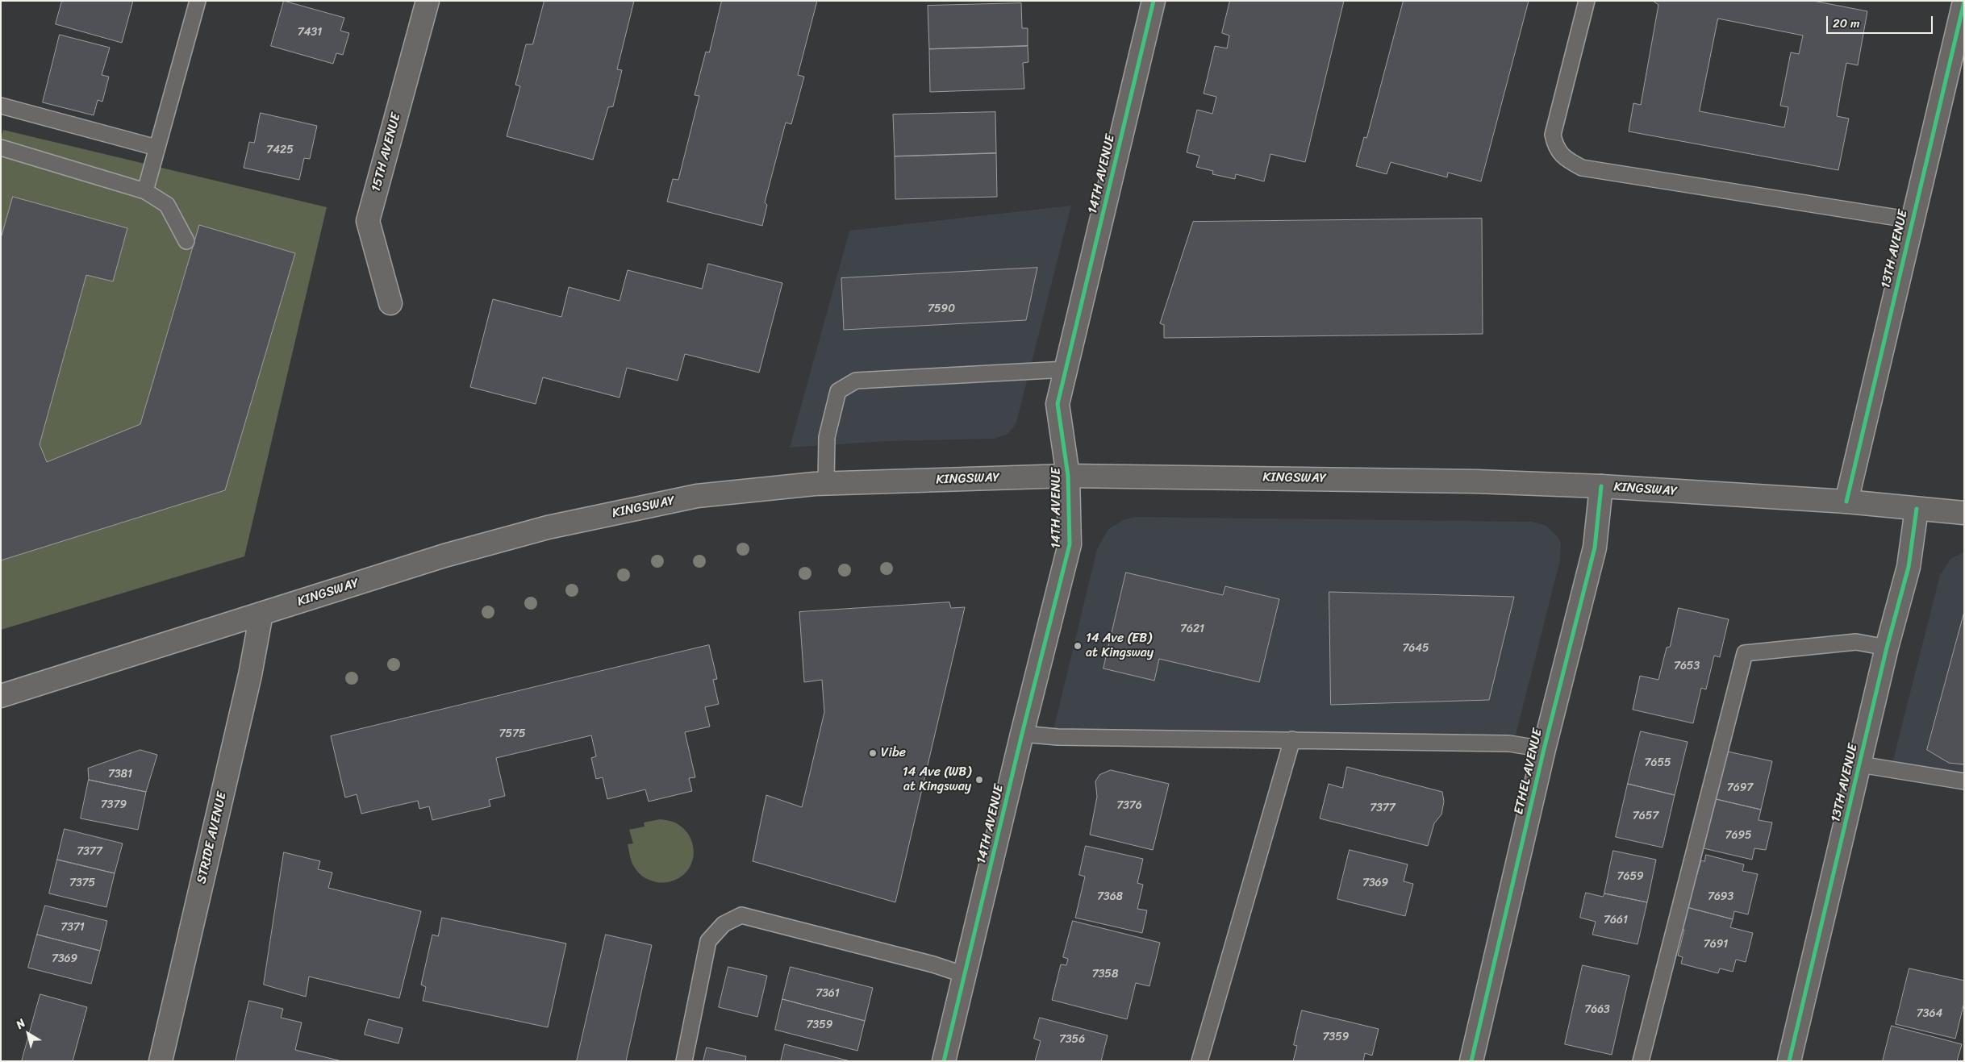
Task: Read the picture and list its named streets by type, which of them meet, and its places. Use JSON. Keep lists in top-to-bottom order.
{
  "streets": {
    "street": [
      "15TH AVENUE",
      "14TH AVENUE",
      "13TH AVENUE",
      "KINGSWAY",
      "ETHEL AVENUE",
      "STRIDE AVENUE"
    ]
  },
  "crossings": [
    ["14TH AVENUE", "KINGSWAY"],
    ["13TH AVENUE", "KINGSWAY"],
    ["KINGSWAY", "ETHEL AVENUE"],
    ["KINGSWAY", "STRIDE AVENUE"]
  ],
  "places": ["14 Ave (EB) at Kingsway", "Vibe", "14 Ave (WB) at Kingsway"],
  "house_numbers": [
    "7431",
    "7425",
    "7590",
    "7621",
    "7645",
    "7653",
    "7575",
    "7655",
    "7381",
    "7697",
    "7379",
    "7376",
    "7377",
    "7657",
    "7695",
    "7377",
    "7659",
    "7375",
    "7369",
    "7368",
    "7693",
    "7661",
    "7371",
    "7691",
    "7369",
    "7358",
    "7361",
    "7663",
    "7364",
    "7359",
    "7359",
    "7356"
  ],
  "scale_bar": "20 m",
  "north": "top left"
}
